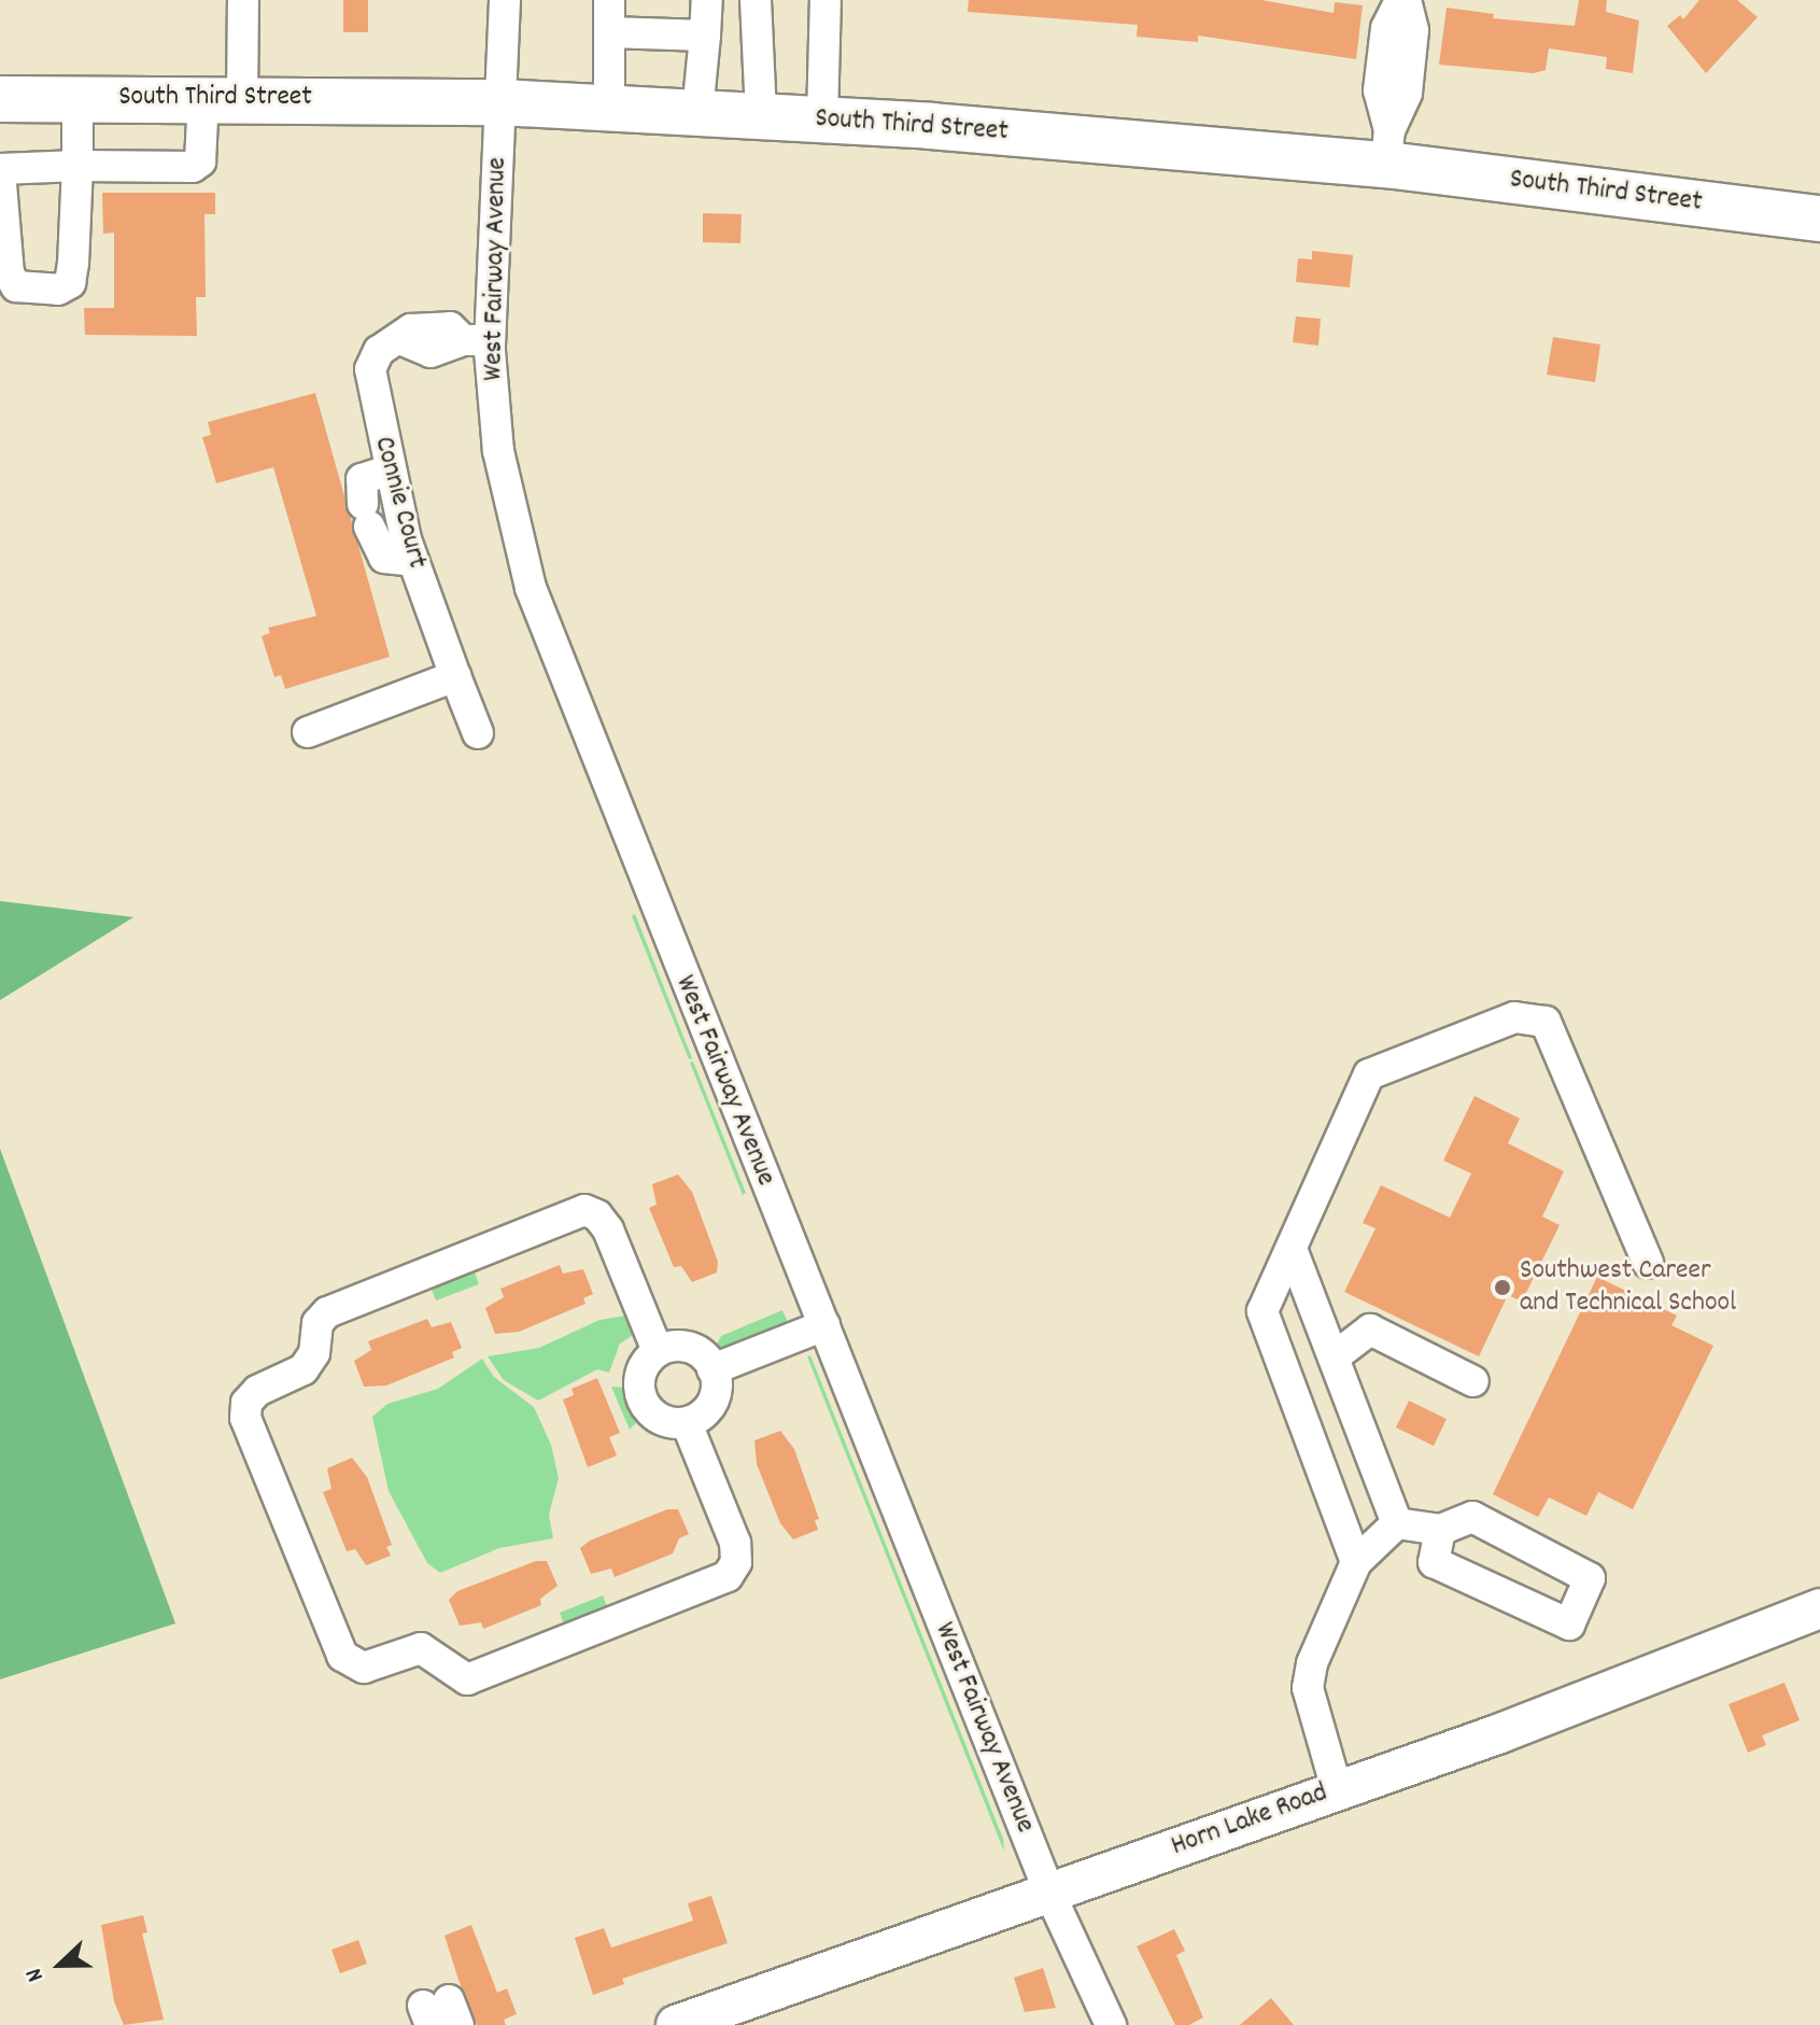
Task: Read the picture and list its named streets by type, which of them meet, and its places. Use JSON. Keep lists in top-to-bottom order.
{
  "streets": {
    "highway": ["South Third Street"],
    "main road": ["Horn Lake Road"],
    "street": ["West Fairway Avenue", "Connie Court"]
  },
  "crossings": [
    ["South Third Street", "West Fairway Avenue"],
    ["West Fairway Avenue", "Connie Court"],
    ["West Fairway Avenue", "Horn Lake Road"]
  ],
  "places": ["Southwest Career and Technical School"],
  "north": "left"
}
